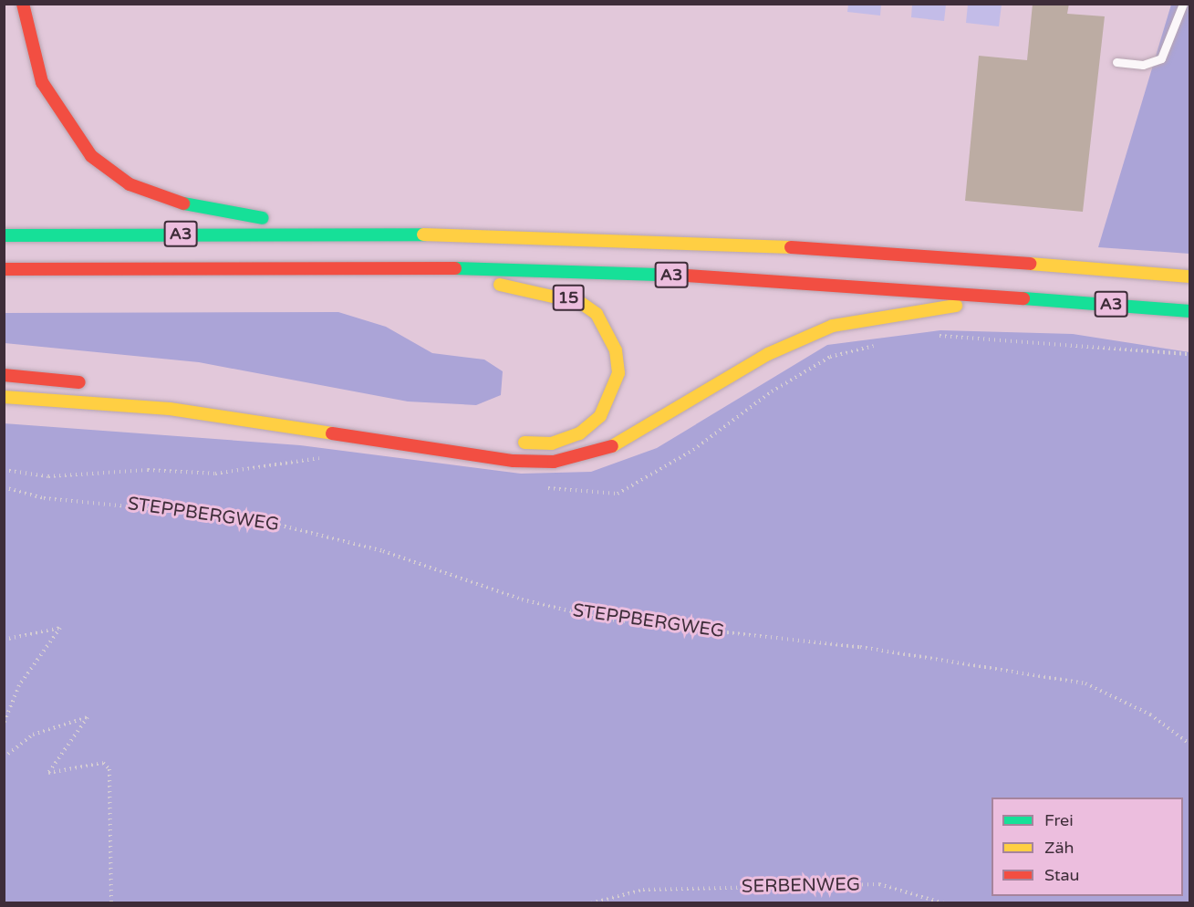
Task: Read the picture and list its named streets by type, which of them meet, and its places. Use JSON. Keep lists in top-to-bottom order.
{
  "streets": {
    "highway": ["A3", "15"],
    "path": ["STEPPBERGWEG", "SERBENWEG"]
  },
  "crossings": [
    ["A3", "15"]
  ],
  "legend": ["Frei", "Zäh", "Stau"]
}
